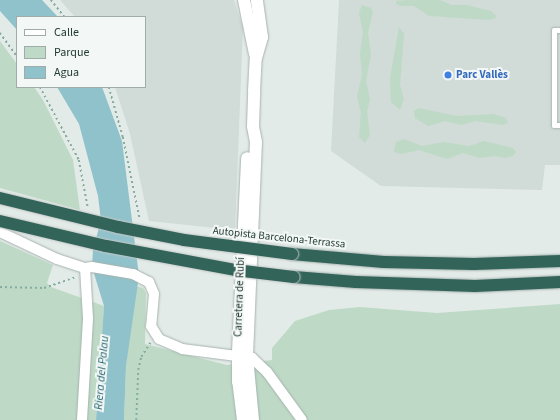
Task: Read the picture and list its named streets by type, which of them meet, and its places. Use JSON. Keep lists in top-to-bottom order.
{
  "streets": {
    "highway": ["Autopista Barcelona-Terrassa"],
    "main road": ["Carretera de Rubí"]
  },
  "water": ["Riera del Palau"],
  "places": ["Parc Vallès"],
  "legend": ["Calle", "Parque", "Agua"]
}
